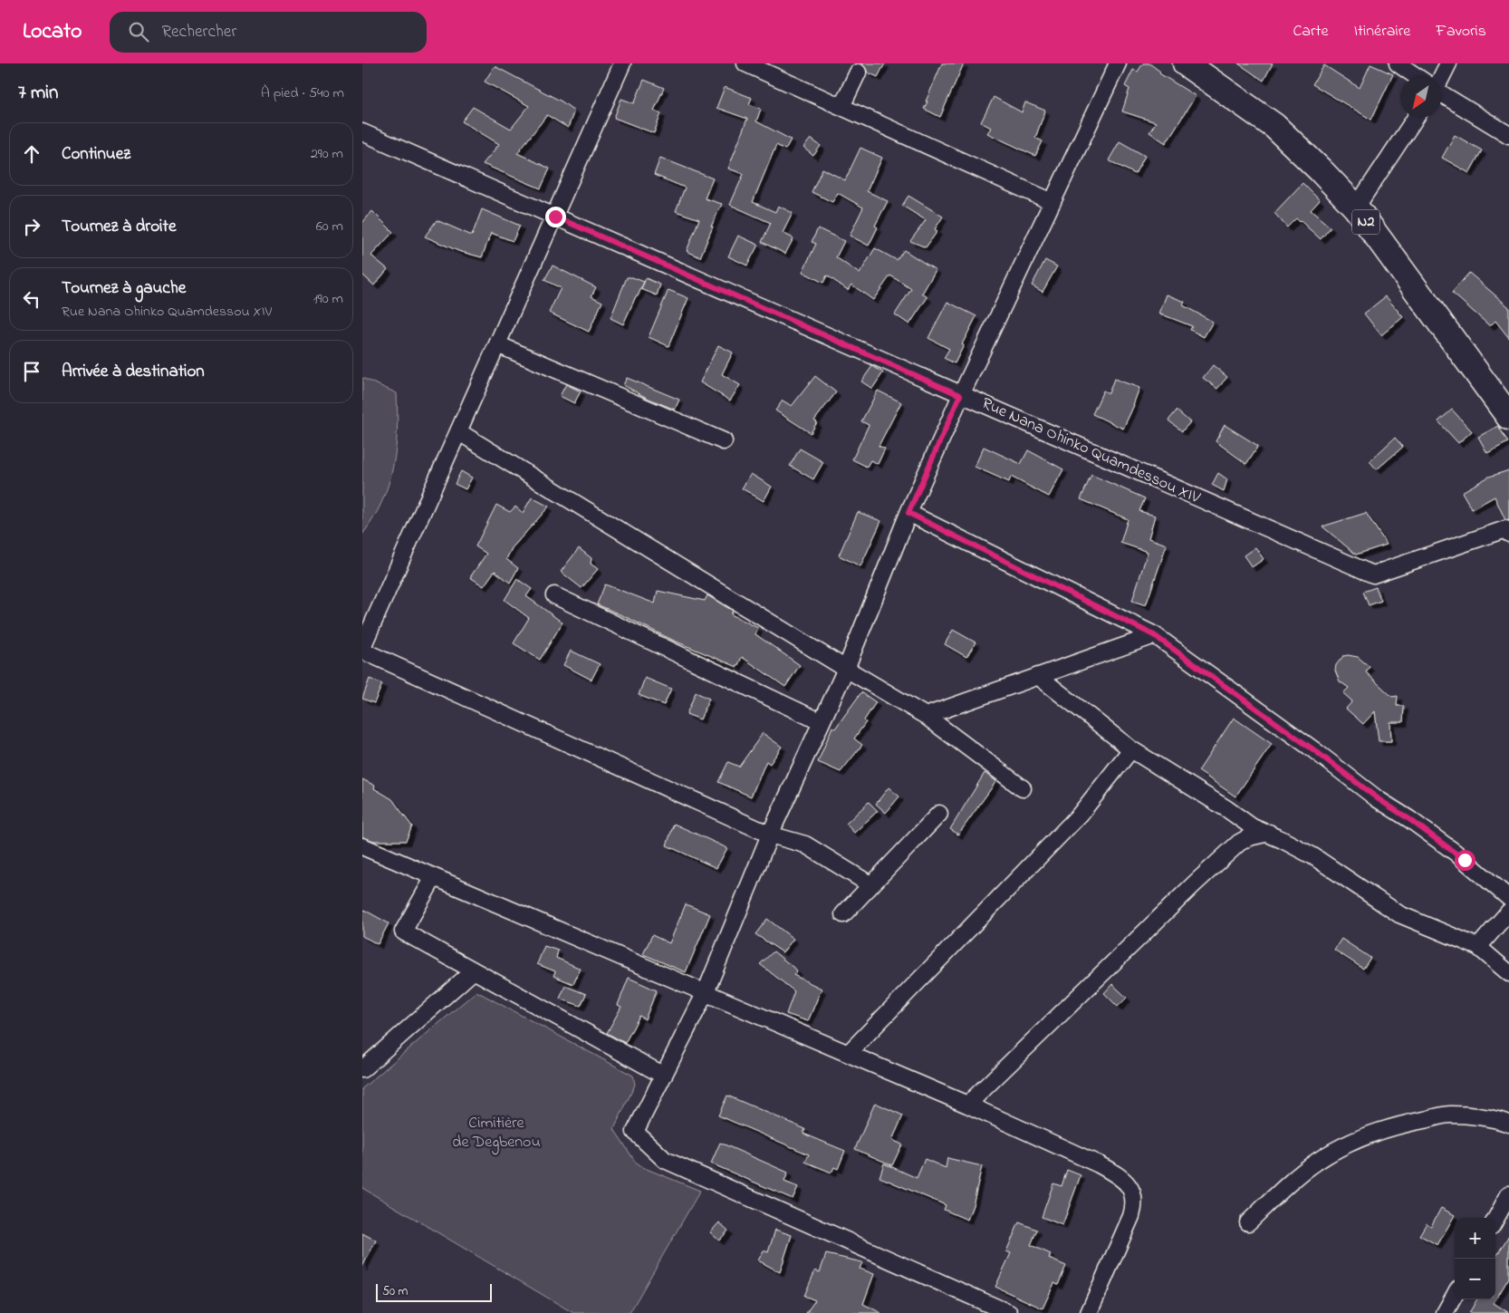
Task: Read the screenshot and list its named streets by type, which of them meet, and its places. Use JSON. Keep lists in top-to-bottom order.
{
  "streets": {
    "highway": ["N2"],
    "street": ["Rue Nana Ohinko Quamdessou XIV"]
  },
  "parks": ["Cimitière de Degbenou"],
  "scale_bar": "50 m",
  "north": "bottom left",
  "page": {
    "header": "Locato",
    "search": "Rechercher",
    "nav": ["Carte", "Itinéraire", "Favoris"],
    "heading": ["7 min", "À pied · 540 m"],
    "list": [
      ["Continuez", "290 m"],
      ["Tournez à droite", "60 m"],
      ["Tournez à gauche", "Rue Nana Ohinko Quamdessou XIV", "190 m"],
      "Arrivée à destination"
    ],
    "map_buttons": ["+", "−"],
    "scale": "50 m"
  }
}
